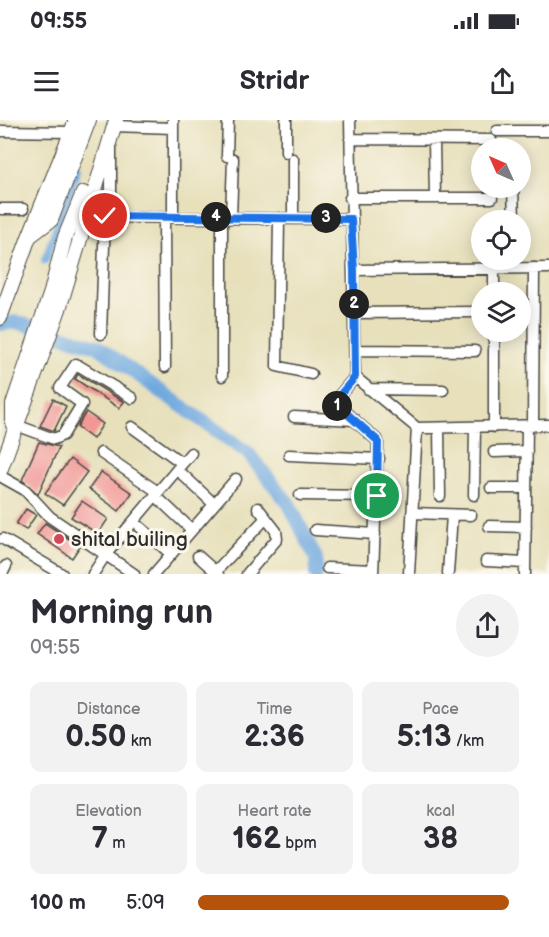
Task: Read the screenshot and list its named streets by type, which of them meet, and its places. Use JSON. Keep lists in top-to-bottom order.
{
  "places": ["shital builing"],
  "north": "top left",
  "page": {
    "status": "09:55",
    "header": "Stridr",
    "pins": [
      "4",
      "3",
      "2",
      "1"
    ],
    "heading": ["Morning run", "09:55"],
    "stats": [
      ["Distance", "0.50 km"],
      ["Time", "2:36"],
      ["Pace", "5:13 /km"],
      ["Elevation", "7 m"],
      ["Heart rate", "162 bpm"],
      ["kcal", "38"]
    ],
    "list": [
      {
        "name": "100 m",
        "note": "5:09"
      }
    ]
  }
}
